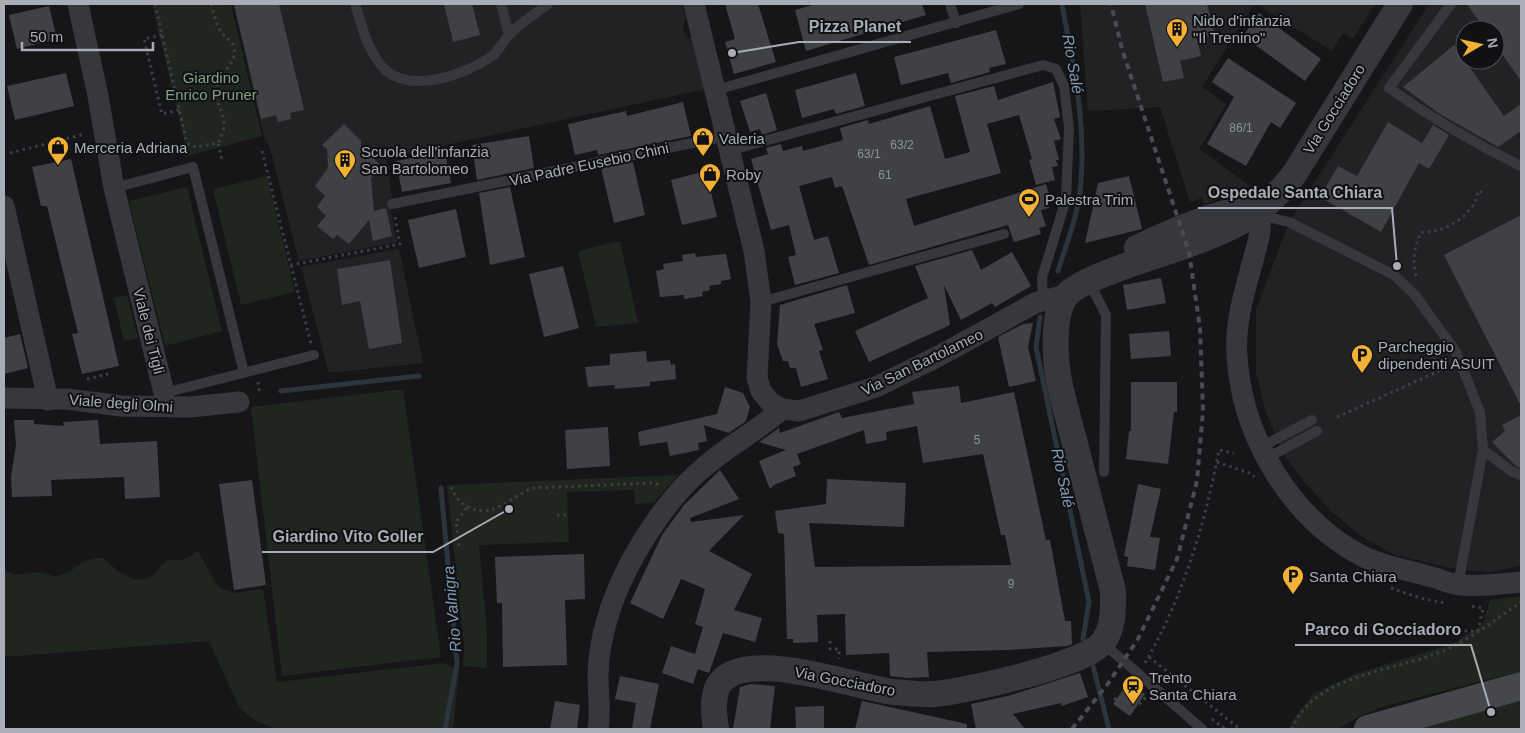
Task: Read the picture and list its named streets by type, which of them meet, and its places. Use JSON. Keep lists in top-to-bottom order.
{
  "streets": {
    "street": [
      "Via Gocciadoro",
      "Viale dei Tigli",
      "Via San Bartolameo",
      "Viale degli Olmi"
    ],
    "lane": ["Via Padre Eusebio Chini"]
  },
  "crossings": [
    ["Via Gocciadoro", "Via Padre Eusebio Chini"],
    ["Via Gocciadoro", "Via San Bartolameo"],
    ["Via Padre Eusebio Chini", "Via San Bartolameo"]
  ],
  "water": ["Rio Salé", "Rio Valnigra"],
  "parks": ["Giardino Enrico Pruner"],
  "places": {
    "building": ["Nido d'infanzia \"Il Trenino\"", "Scuola dell'infanzia San Bartolomeo"],
    "other": [
      "Pizza Planet",
      "Ospedale Santa Chiara",
      "Giardino Vito Goller",
      "Parco di Gocciadoro"
    ],
    "shop": ["Valeria", "Merceria Adriana", "Roby"],
    "sports": ["Palestra Trim"],
    "parking": ["Parcheggio dipendenti ASUIT", "Santa Chiara"],
    "station": ["Trento Santa Chiara"]
  },
  "house_numbers": [
    "86/1",
    "63/2",
    "63/1",
    "61",
    "5",
    "9"
  ],
  "scale_bar": "50 m",
  "north": "right"
}
